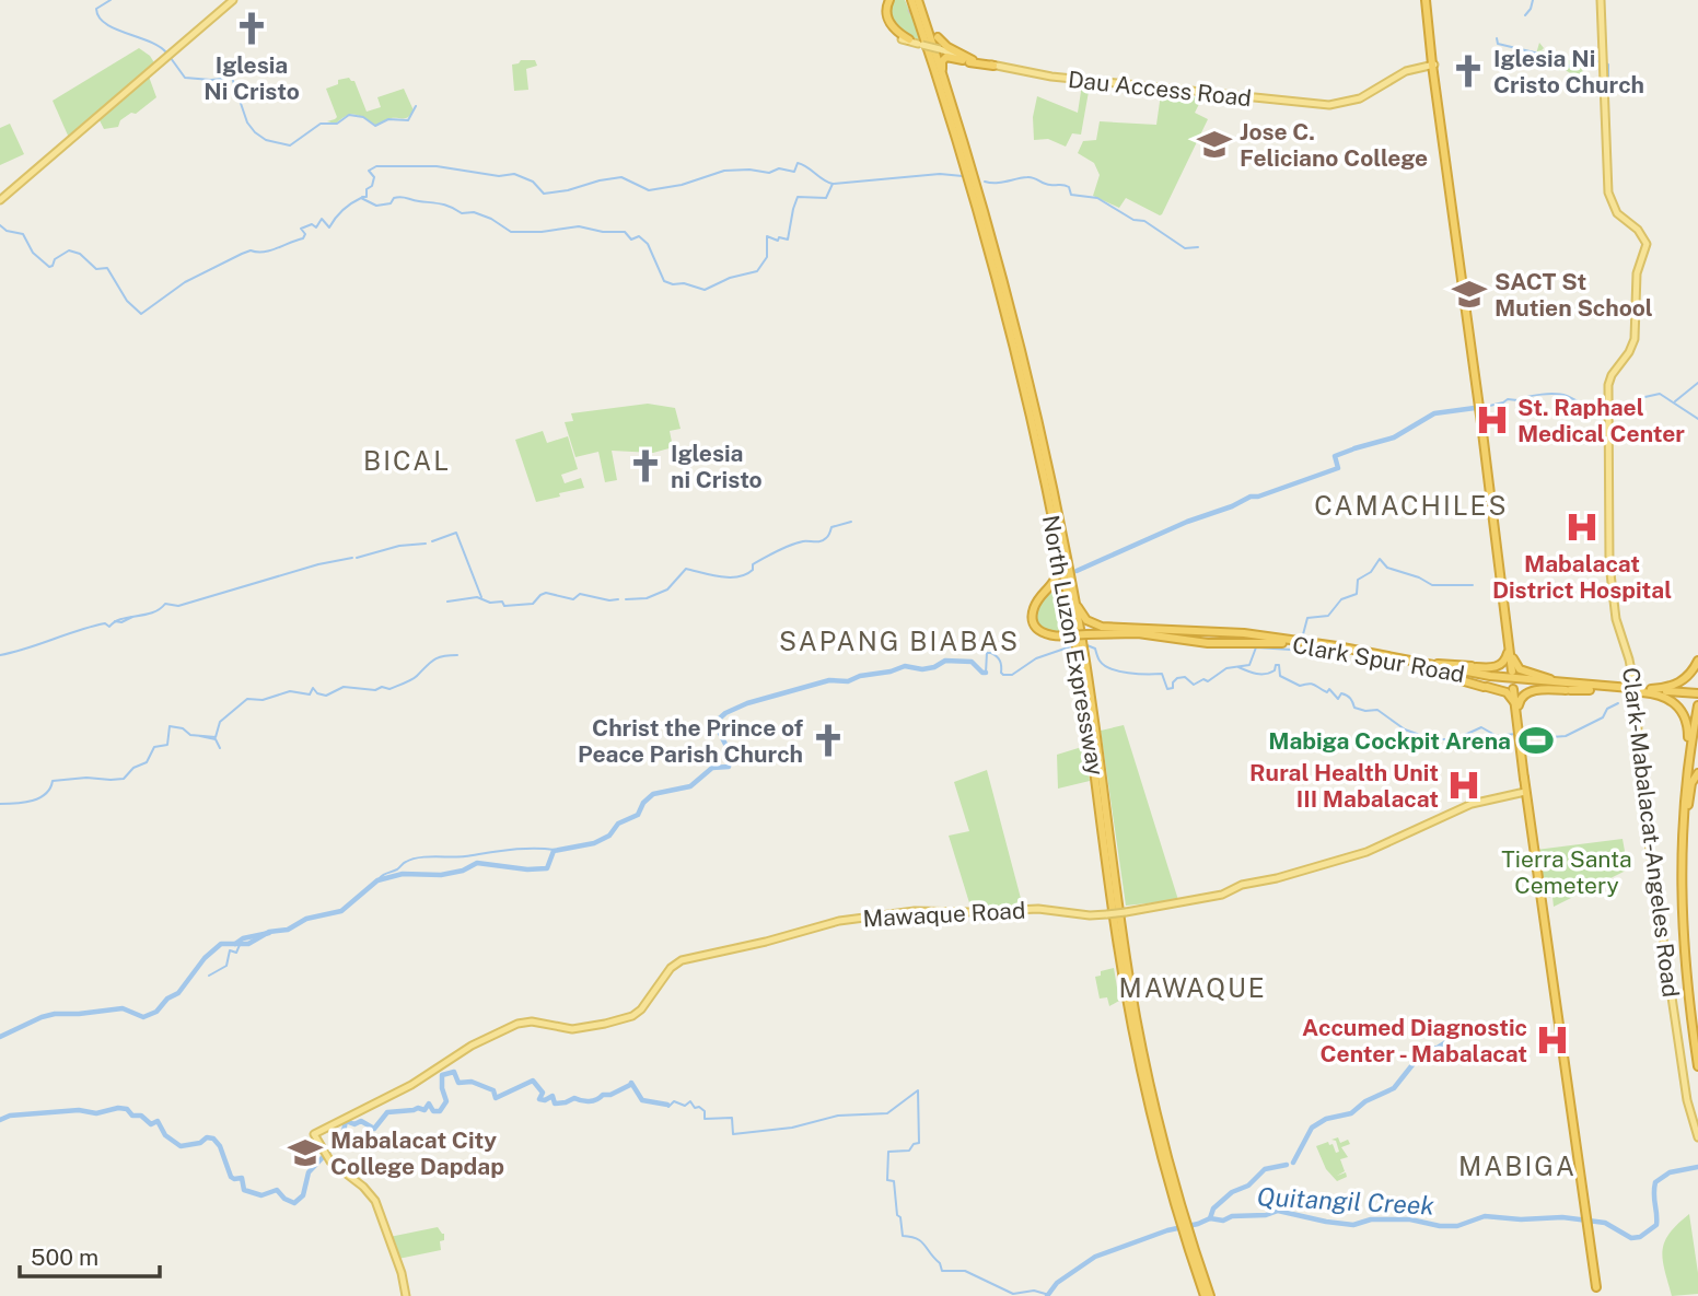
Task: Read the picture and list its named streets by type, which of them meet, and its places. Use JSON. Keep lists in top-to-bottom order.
{
  "streets": {
    "highway": ["North Luzon Expressway", "Clark Spur Road"],
    "main road": ["Dau Access Road", "Clark-Mabalacat-Angeles Road", "Mawaque Road"]
  },
  "crossings": [
    ["North Luzon Expressway", "Clark Spur Road"]
  ],
  "districts": [
    "BICAL",
    "CAMACHILES",
    "SAPANG BIABAS",
    "MAWAQUE",
    "MABIGA"
  ],
  "water": ["Quitangil Creek"],
  "parks": ["Tierra Santa Cemetery"],
  "places": {
    "church": [
      "Iglesia Ni Cristo",
      "Iglesia Ni Cristo Church",
      "Iglesia ni Cristo",
      "Christ the Prince of Peace Parish Church"
    ],
    "school or university": ["Jose C. Feliciano College", "SACT St Mutien School", "Mabalacat City College Dapdap"],
    "hospital": [
      "St. Raphael Medical Center",
      "Mabalacat District Hospital",
      "Rural Health Unit III Mabalacat",
      "Accumed Diagnostic Center - Mabalacat"
    ],
    "sports": ["Mabiga Cockpit Arena"]
  },
  "scale_bar": "500 m"
}
